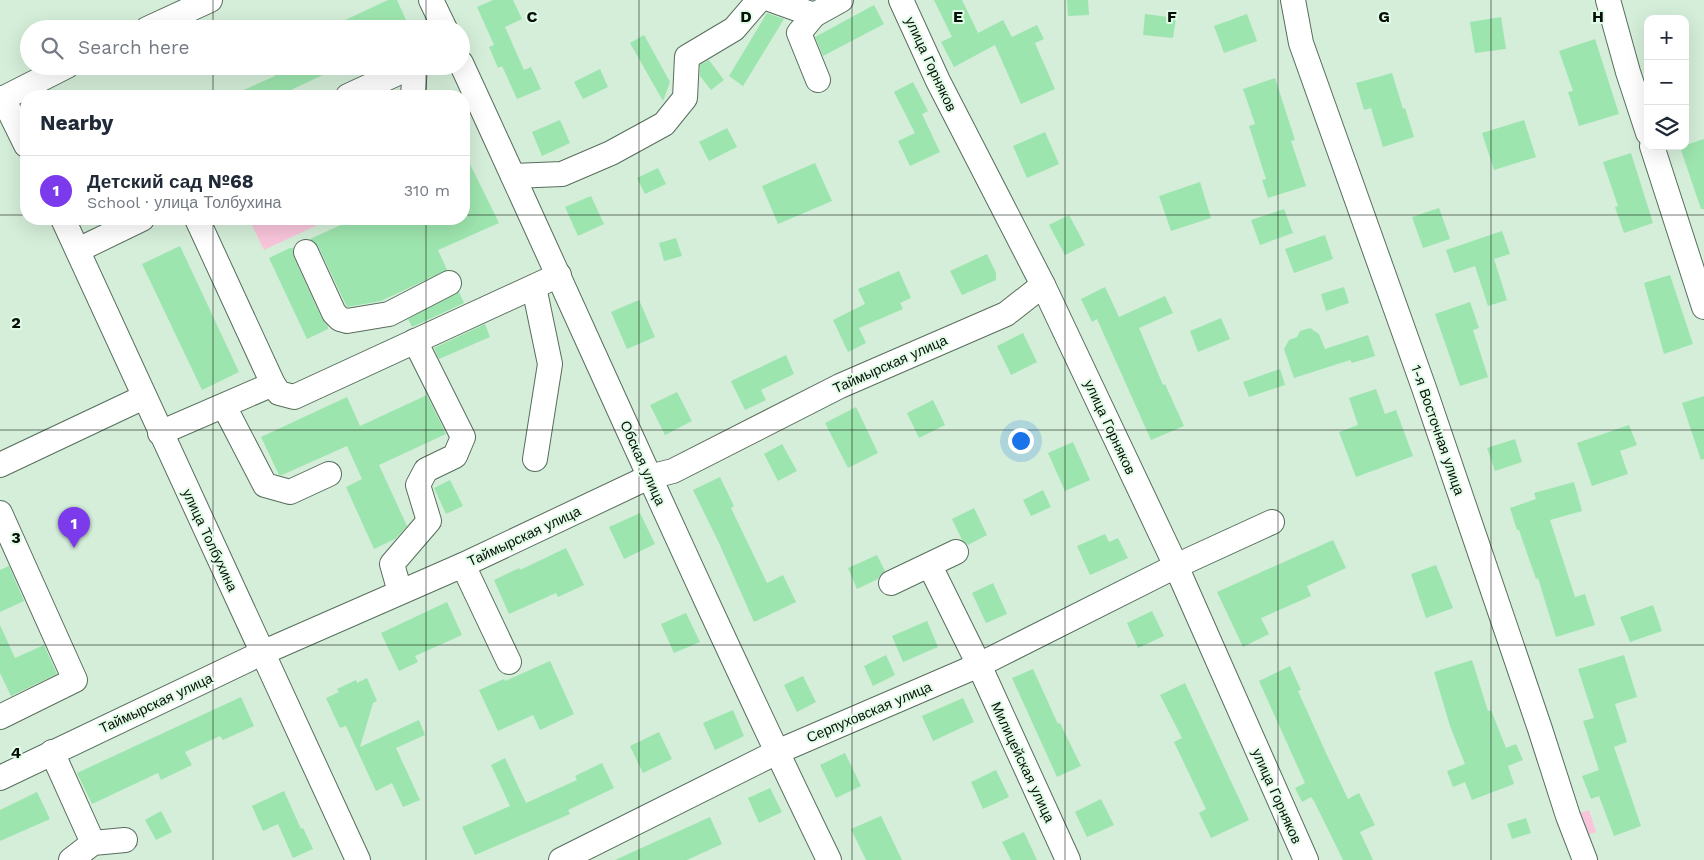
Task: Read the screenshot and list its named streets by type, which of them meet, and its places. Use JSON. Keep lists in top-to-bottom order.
{
  "streets": {
    "street": [
      "улица Горняков",
      "Таймырская улица",
      "1-я Восточная улица",
      "Обская улица",
      "улица Толбухина",
      "Серпуховская улица",
      "Милицейская улица"
    ]
  },
  "crossings": [
    ["улица Горняков", "Таймырская улица"],
    ["улица Горняков", "Серпуховская улица"],
    ["Таймырская улица", "Обская улица"],
    ["Таймырская улица", "улица Толбухина"],
    ["Обская улица", "Серпуховская улица"],
    ["Серпуховская улица", "Милицейская улица"]
  ],
  "page": {
    "map_buttons": ["+", "−"],
    "search": "Search here",
    "heading": "Nearby",
    "list": [
      {
        "mark": "1",
        "name": "Детский сад №68",
        "note": "School · улица Толбухина",
        "value": "310 m"
      }
    ],
    "pins": "1"
  },
  "grid": {
    "columns": [
      "C",
      "D",
      "E",
      "F",
      "G",
      "H"
    ],
    "rows": ["2", "3", "4"]
  }
}
